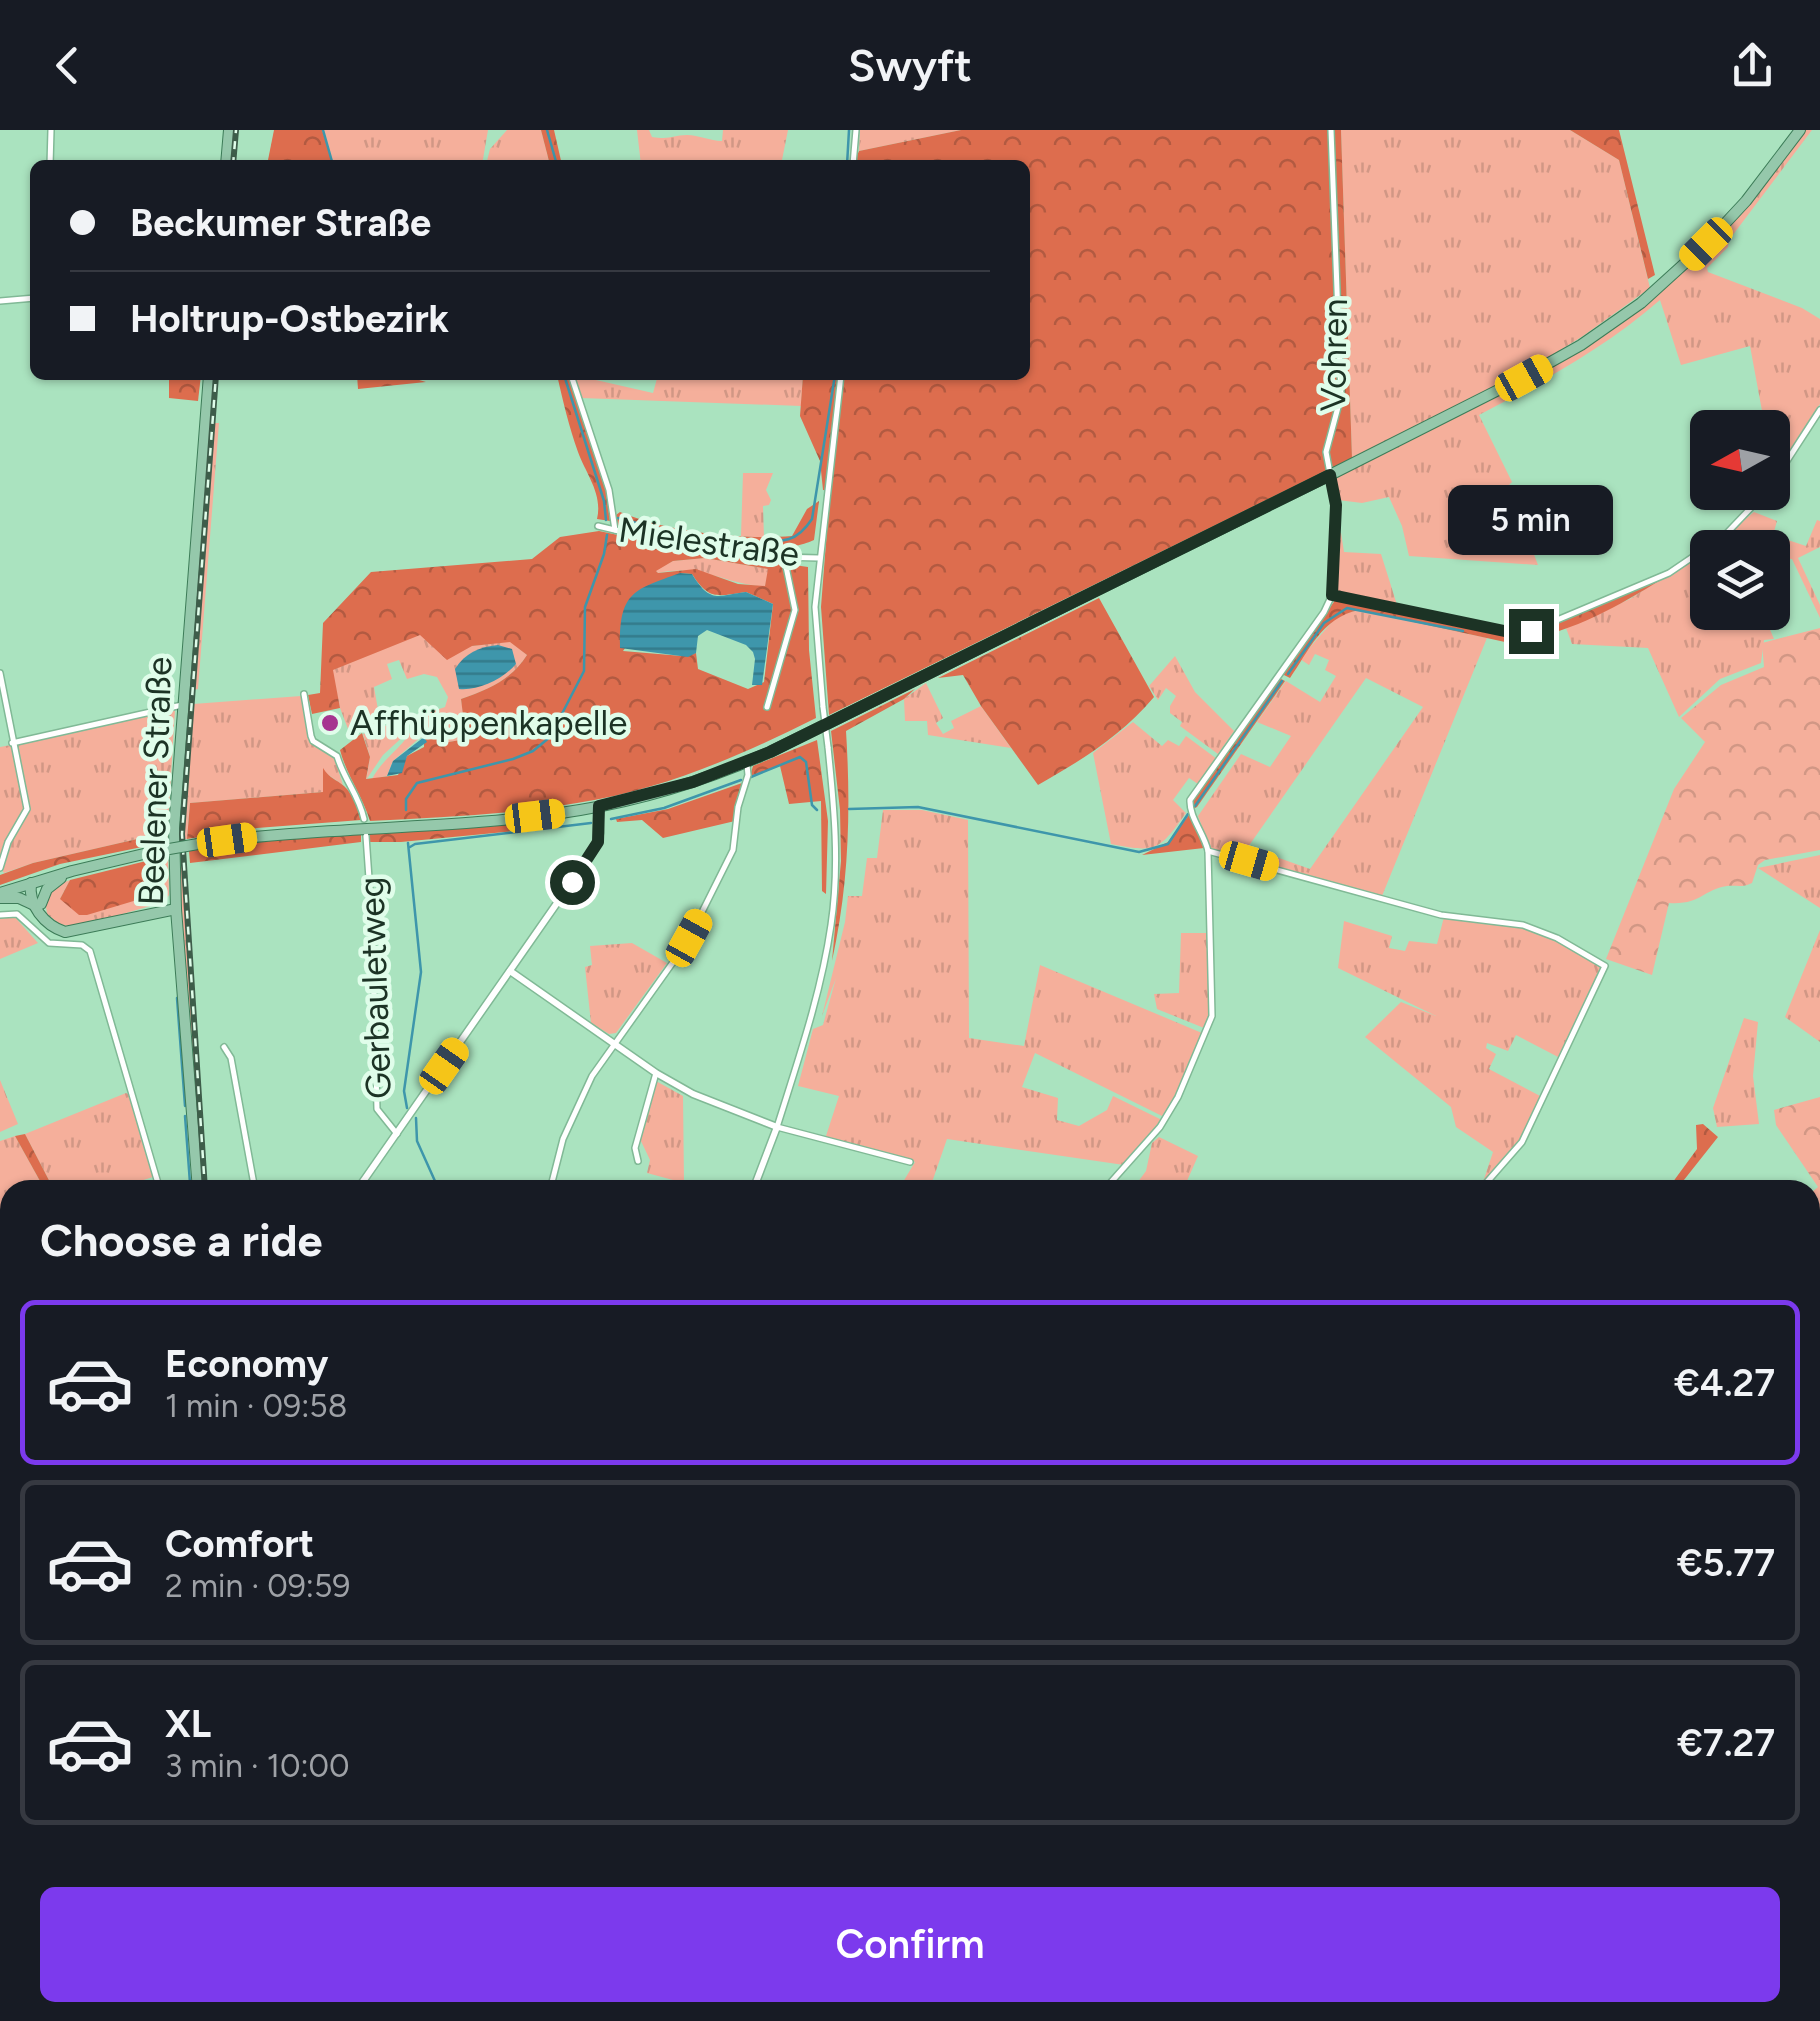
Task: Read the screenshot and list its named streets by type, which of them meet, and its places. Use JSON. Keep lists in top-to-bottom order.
{
  "streets": {
    "main road": ["Beelener Straße"],
    "street": ["Vohren", "Mielestraße", "Gerbauletweg"]
  },
  "places": ["Affhüppenkapelle"],
  "north": "left",
  "page": {
    "header": "Swyft",
    "banner": ["Beckumer Straße", "Holtrup-Ostbezirk"],
    "bubble": "5 min",
    "heading": "Choose a ride",
    "list": [
      {
        "name": "Economy",
        "note": "1 min · 09:58",
        "value": "€4.27"
      },
      {
        "name": "Comfort",
        "note": "2 min · 09:59",
        "value": "€5.77"
      },
      {
        "name": "XL",
        "note": "3 min · 10:00",
        "value": "€7.27"
      }
    ],
    "buttons": "Confirm"
  }
}
